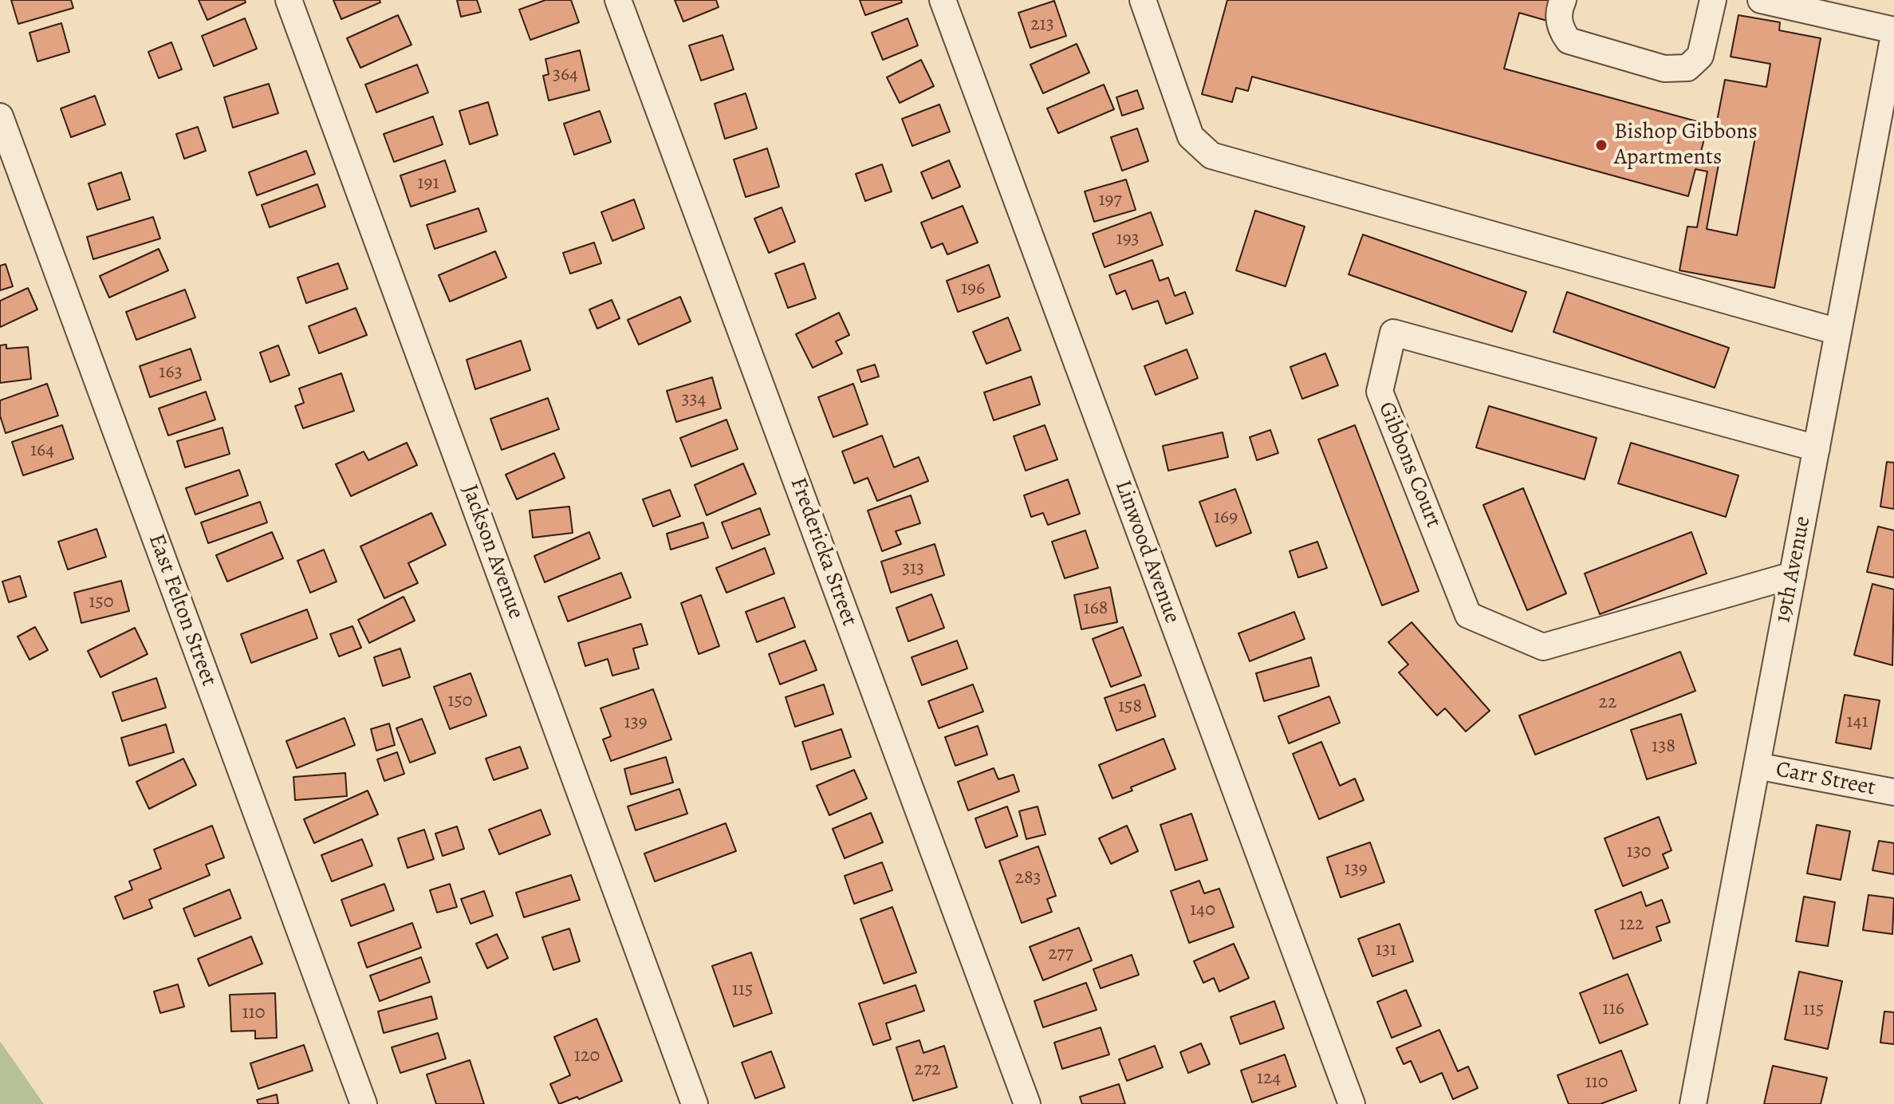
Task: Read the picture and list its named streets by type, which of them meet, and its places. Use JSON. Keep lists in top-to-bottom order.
{
  "streets": {
    "street": [
      "Gibbons Court",
      "Jackson Avenue",
      "Fredericka Street",
      "Linwood Avenue",
      "19th Avenue",
      "East Felton Street",
      "Carr Street"
    ]
  },
  "crossings": [
    ["Gibbons Court", "19th Avenue"],
    ["19th Avenue", "Carr Street"]
  ],
  "places": ["Bishop Gibbons Apartments"],
  "house_numbers": [
    "213",
    "364",
    "191",
    "197",
    "193",
    "196",
    "163",
    "334",
    "164",
    "169",
    "313",
    "150",
    "168",
    "150",
    "22",
    "158",
    "141",
    "139",
    "138",
    "130",
    "139",
    "283",
    "140",
    "122",
    "131",
    "277",
    "115",
    "116",
    "115",
    "110",
    "120",
    "272",
    "124",
    "110"
  ]
}
